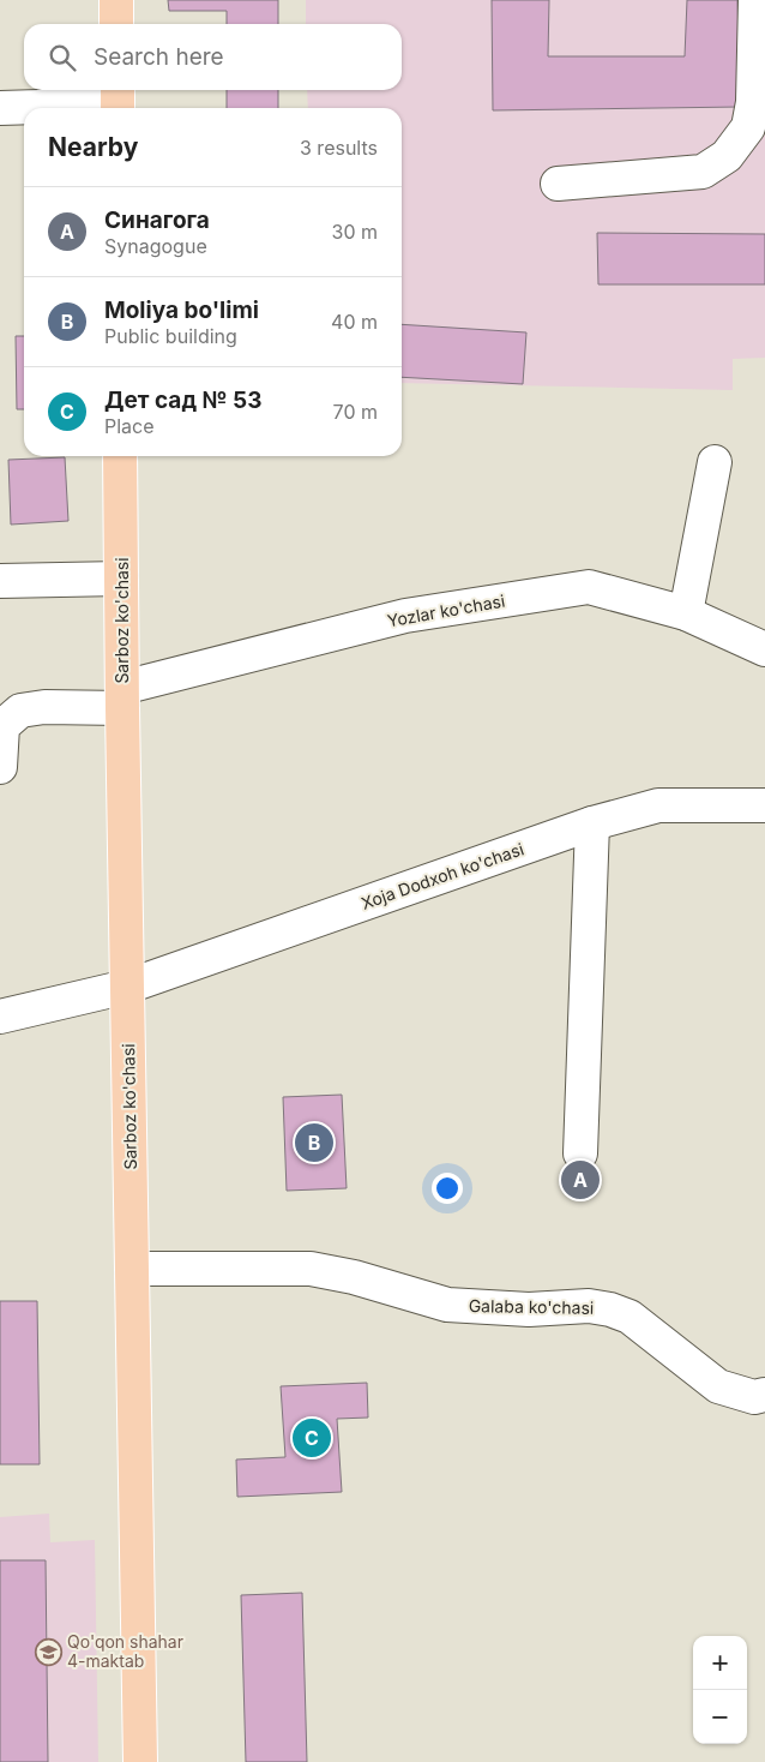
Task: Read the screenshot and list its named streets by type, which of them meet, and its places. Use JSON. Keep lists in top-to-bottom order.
{
  "streets": {
    "main road": ["Sarboz ko'chasi"],
    "street": ["Yozlar ko'chasi", "Xoja Dodxoh ko'chasi", "Galaba ko'chasi"]
  },
  "crossings": [
    ["Yozlar ko'chasi", "Sarboz ko'chasi"],
    ["Sarboz ko'chasi", "Xoja Dodxoh ko'chasi"],
    ["Sarboz ko'chasi", "Galaba ko'chasi"]
  ],
  "places": {
    "school or university": ["Qo'qon shahar 4-maktab"]
  },
  "page": {
    "search": "Search here",
    "heading": ["Nearby", "3 results"],
    "list": [
      {
        "mark": "A",
        "name": "Синагога",
        "note": "Synagogue",
        "value": "30 m"
      },
      {
        "mark": "B",
        "name": "Moliya bo'limi",
        "note": "Public building",
        "value": "40 m"
      },
      {
        "mark": "C",
        "name": "Дет сад № 53",
        "note": "Place",
        "value": "70 m"
      }
    ],
    "pins": ["B", "A", "C"],
    "map_buttons": ["+", "−"]
  }
}
